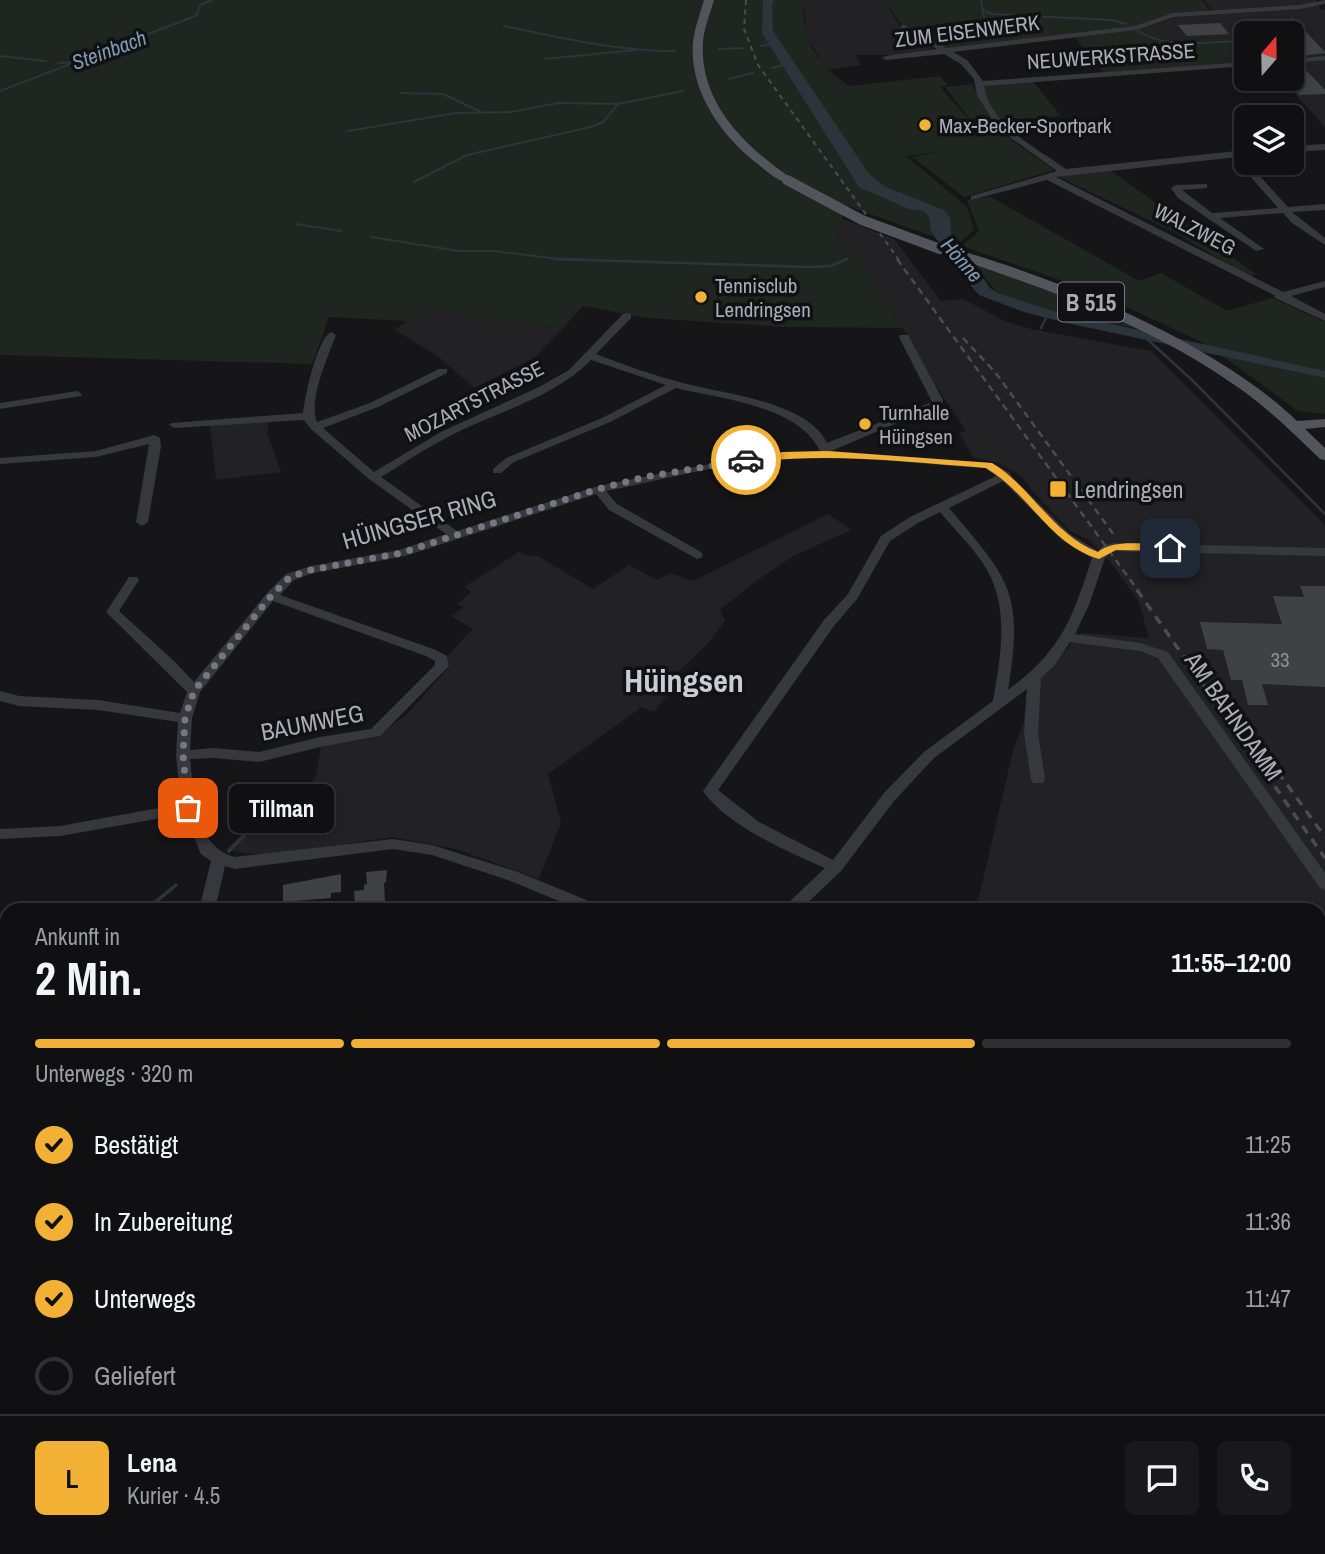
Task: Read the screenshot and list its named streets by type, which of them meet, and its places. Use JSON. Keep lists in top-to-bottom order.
{
  "streets": {
    "main road": ["B 515"],
    "street": [
      "ZUM EISENWERK",
      "NEUWERKSTRASSE",
      "WALZWEG",
      "MOZARTSTRASSE",
      "HÜINGSER RING",
      "AM BAHNDAMM",
      "BAUMWEG"
    ]
  },
  "crossings": [
    ["HÜINGSER RING", "BAUMWEG"]
  ],
  "districts": ["Hüingsen"],
  "water": ["Steinbach", "Hönne"],
  "places": {
    "other": [
      "Max-Becker-Sportpark",
      "Tennisclub Lendringsen",
      "Turnhalle Hüingsen",
      "Tillman"
    ],
    "transit": ["Lendringsen"]
  },
  "house_numbers": ["33"],
  "north": "top",
  "page": {
    "bubble": "Tillman",
    "heading": ["2 Min.", "Ankunft in", "11:55–12:00"],
    "panel": ["Lena", "Kurier · 4.5"],
    "bar": "Unterwegs · 320 m",
    "list": [
      ["Bestätigt", "11:25"],
      ["In Zubereitung", "11:36"],
      ["Unterwegs", "11:47"],
      "Geliefert"
    ],
    "round": "L"
  }
}
